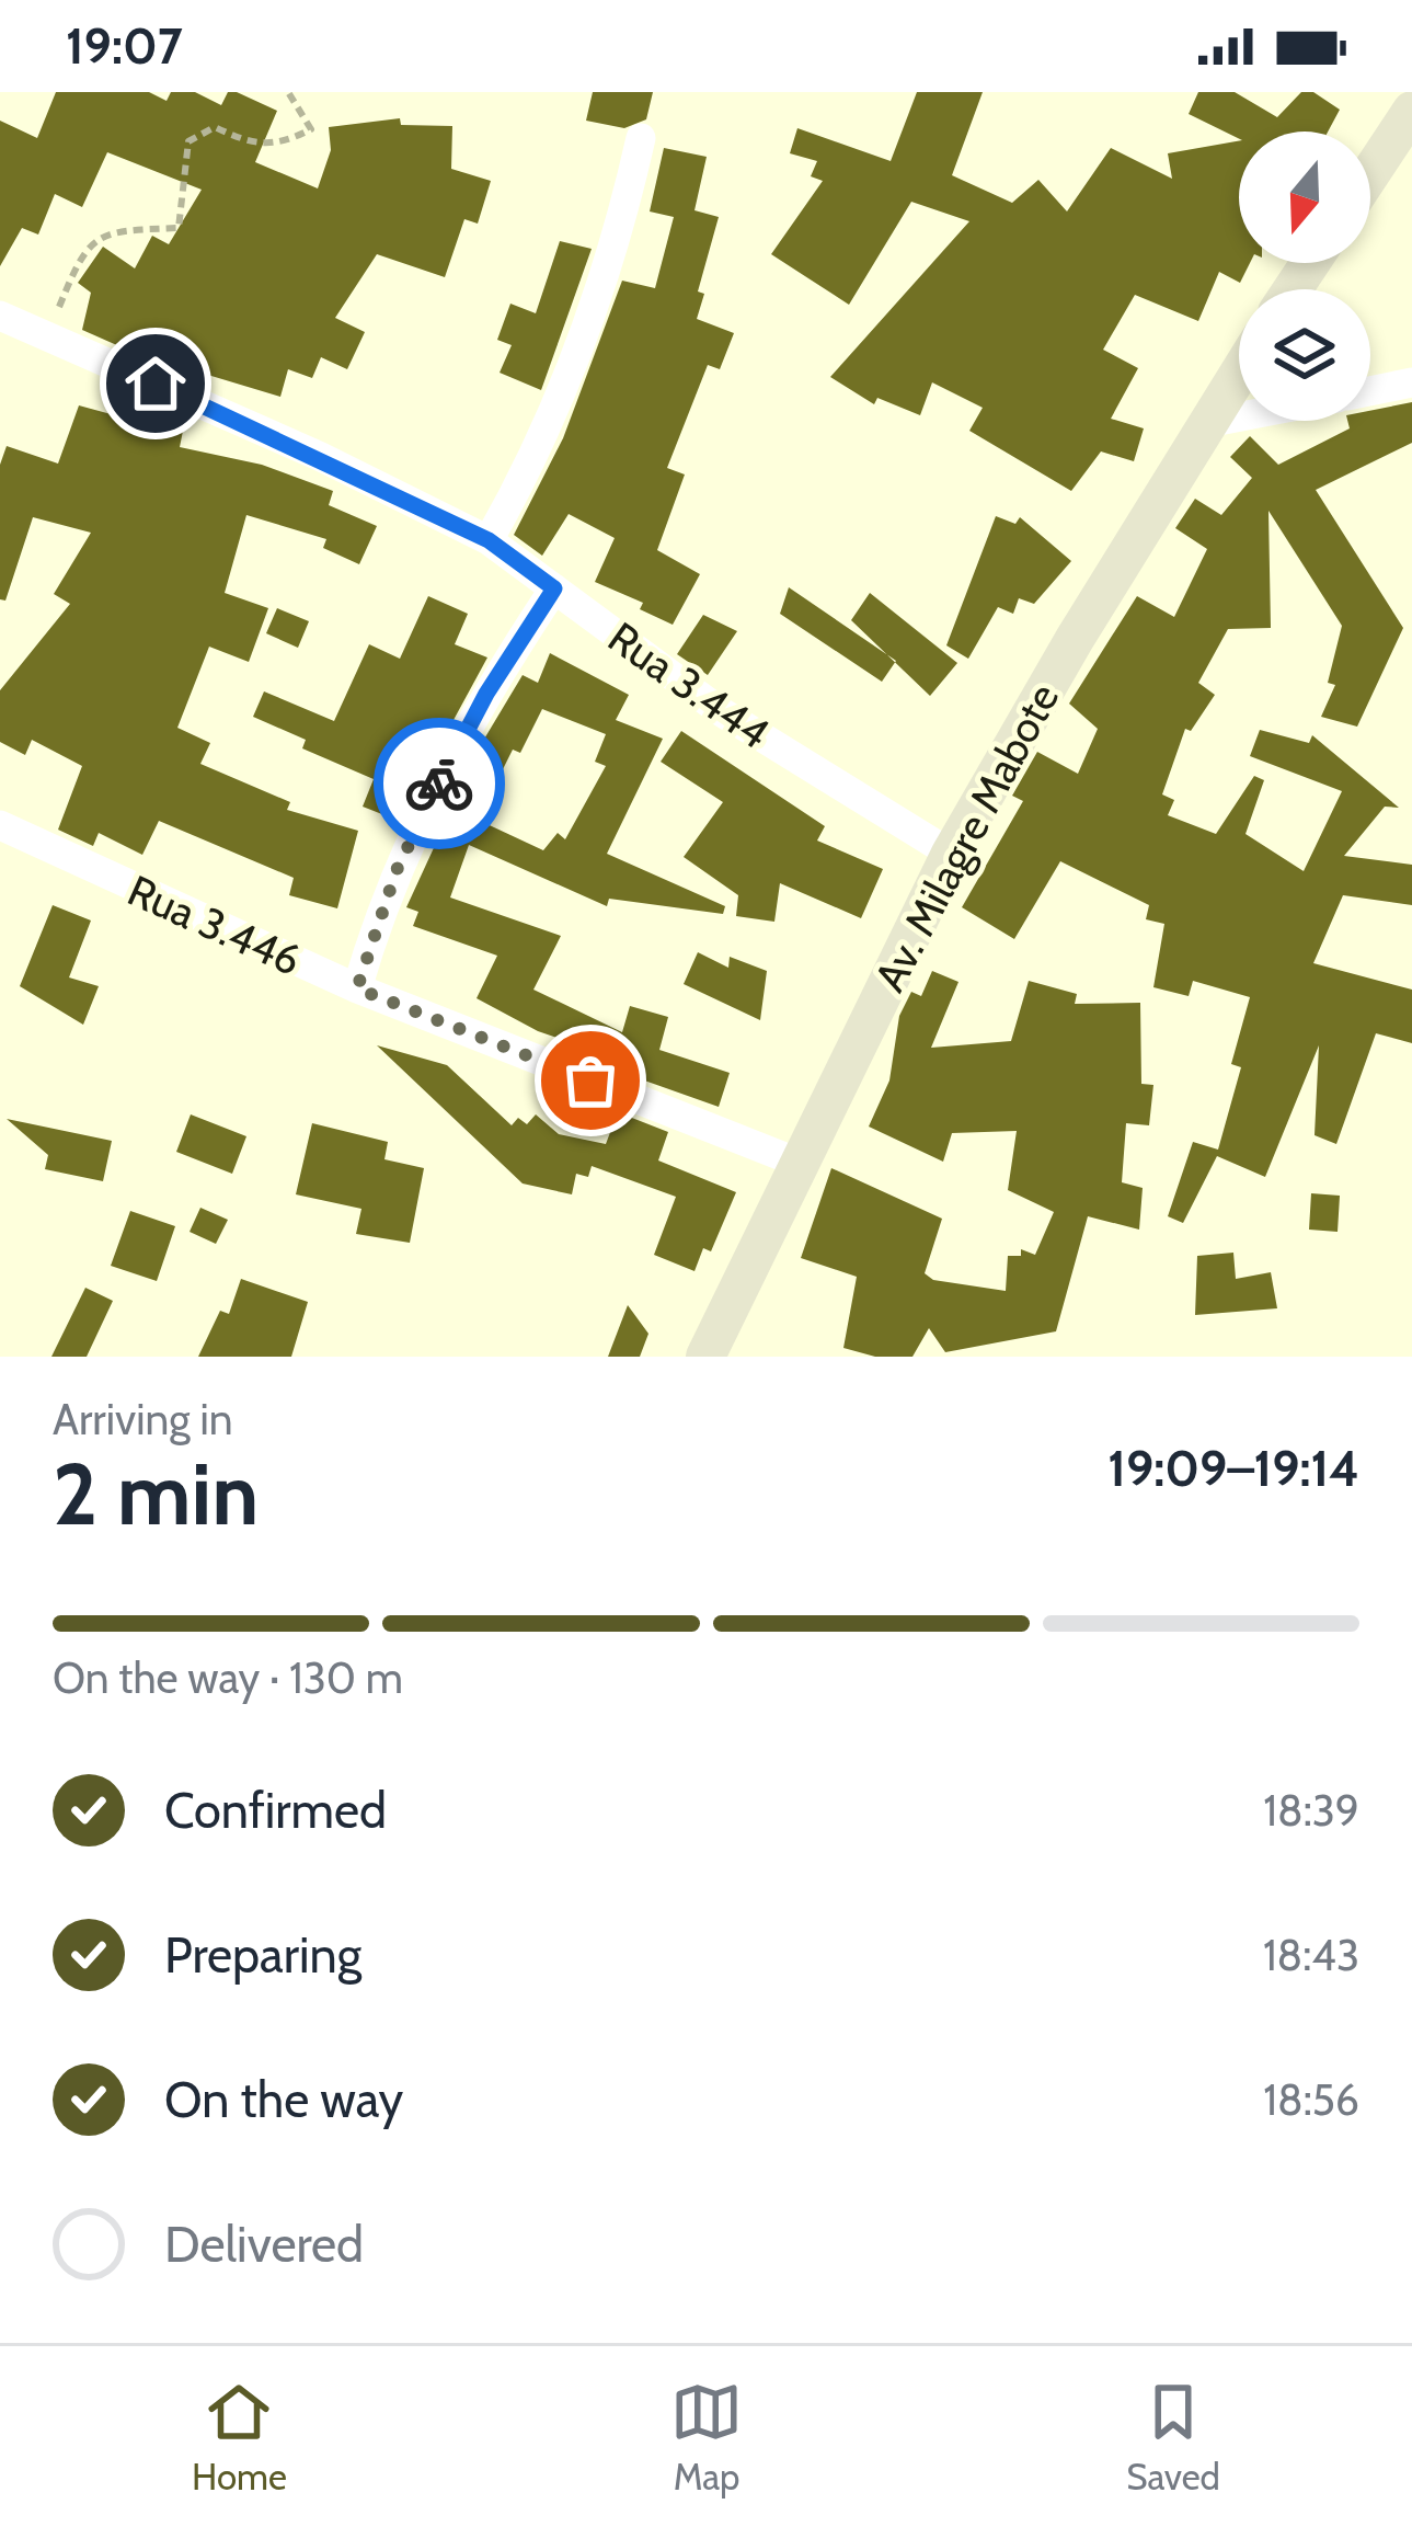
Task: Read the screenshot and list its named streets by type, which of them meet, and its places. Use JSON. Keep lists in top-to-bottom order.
{
  "streets": {
    "street": ["Rua 3.444", "Av. Milagre Mabote", "Rua 3.446"]
  },
  "crossings": [
    ["Rua 3.444", "Av. Milagre Mabote"],
    ["Av. Milagre Mabote", "Rua 3.446"]
  ],
  "north": "bottom",
  "page": {
    "status": "19:07",
    "heading": ["2 min", "Arriving in", "19:09–19:14"],
    "bar": "On the way · 130 m",
    "list": [
      ["Confirmed", "18:39"],
      ["Preparing", "18:43"],
      ["On the way", "18:56"],
      "Delivered"
    ],
    "tabs": ["Home", "Map", "Saved"]
  }
}
